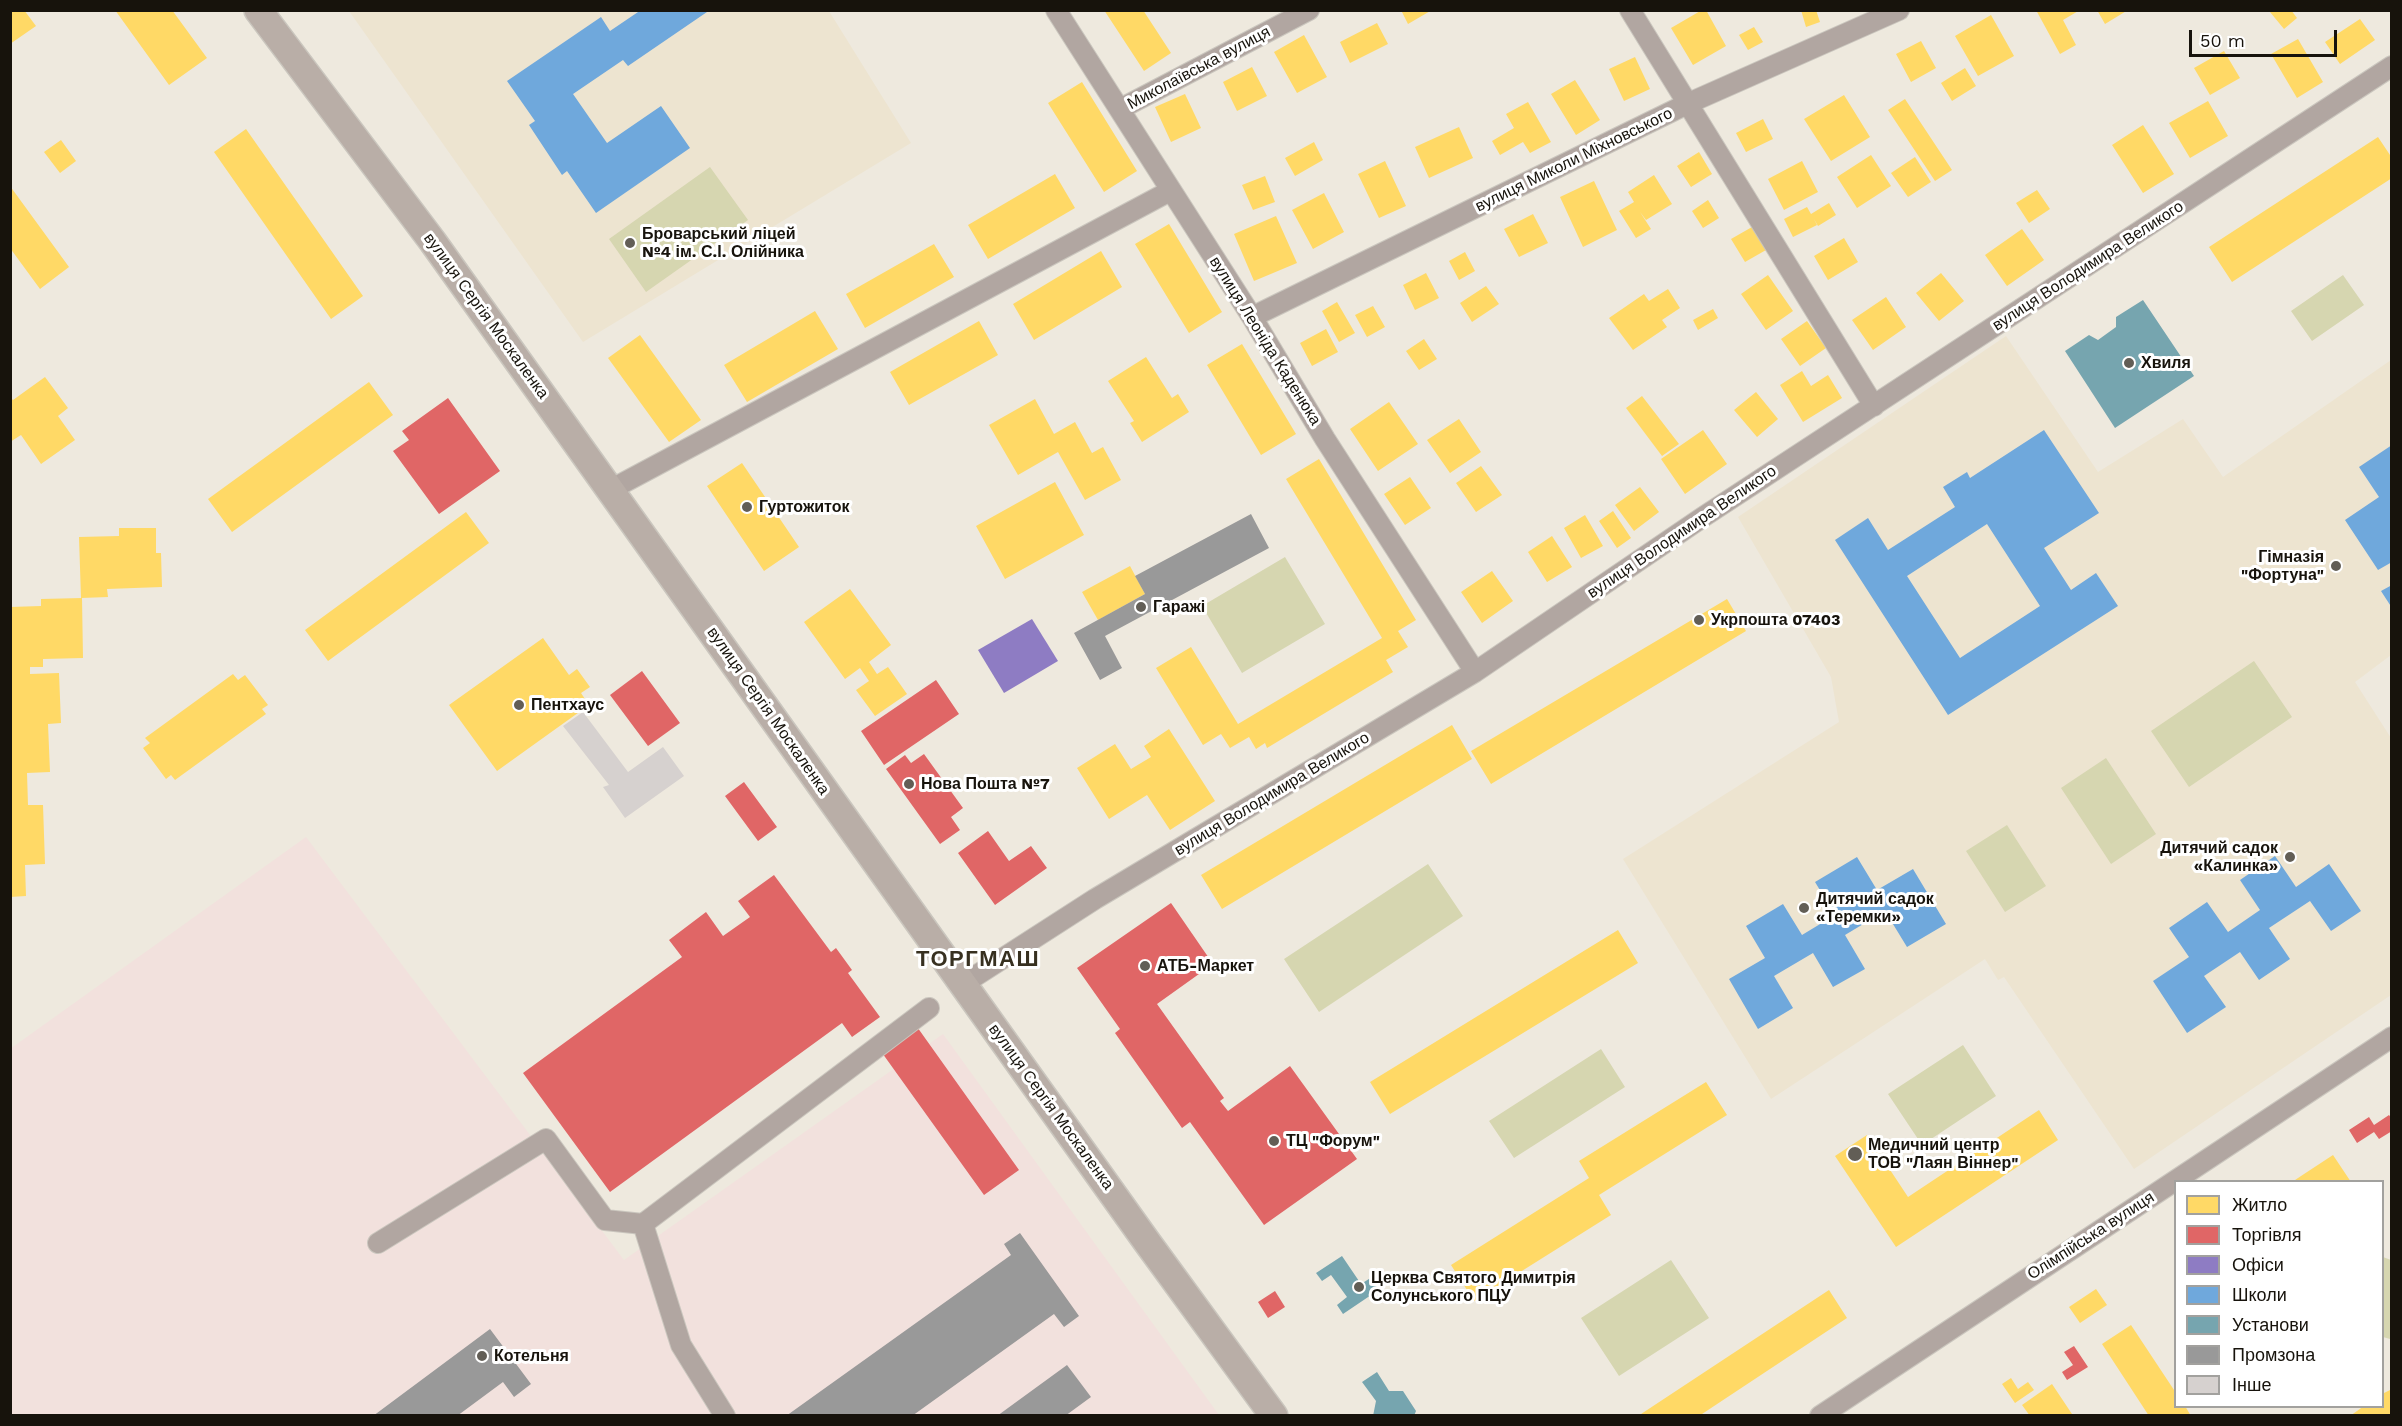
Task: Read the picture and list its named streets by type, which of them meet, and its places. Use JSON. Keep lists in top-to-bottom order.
{
  "streets": {
    "main road": ["вулиця Сергія Москаленка"],
    "street": [
      "Миколаївська вулиця",
      "вулиця Миколи Міхновського",
      "вулиця Володимира Великого",
      "вулиця Леоніда Каденюка",
      "Олімпійська вулиця"
    ]
  },
  "crossings": [
    ["Миколаївська вулиця", "вулиця Леоніда Каденюка"],
    ["вулиця Миколи Міхновського", "вулиця Леоніда Каденюка"],
    ["вулиця Володимира Великого", "вулиця Сергія Москаленка"],
    ["вулиця Володимира Великого", "вулиця Леоніда Каденюка"]
  ],
  "districts": ["ТОРГМАШ"],
  "places": [
    "Броварський ліцей №4 ім. С.І. Олійника",
    "Хвиля",
    "Гуртожиток",
    "Гімназія \"Фортуна\"",
    "Гаражі",
    "Укрпошта 07403",
    "Пентхаус",
    "Нова Пошта №7",
    "Дитячий садок «Калинка»",
    "Дитячий садок «Теремки»",
    "АТБ-Маркет",
    "ТЦ \"Форум\"",
    "Медичний центр ТОВ \"Лаян Віннер\"",
    "Церква Святого Димитрія Солунського ПЦУ",
    "Котельня"
  ],
  "legend": [
    "Житло",
    "Торгівля",
    "Офіси",
    "Школи",
    "Установи",
    "Промзона",
    "Інше"
  ],
  "scale_bar": "50 m"
}
